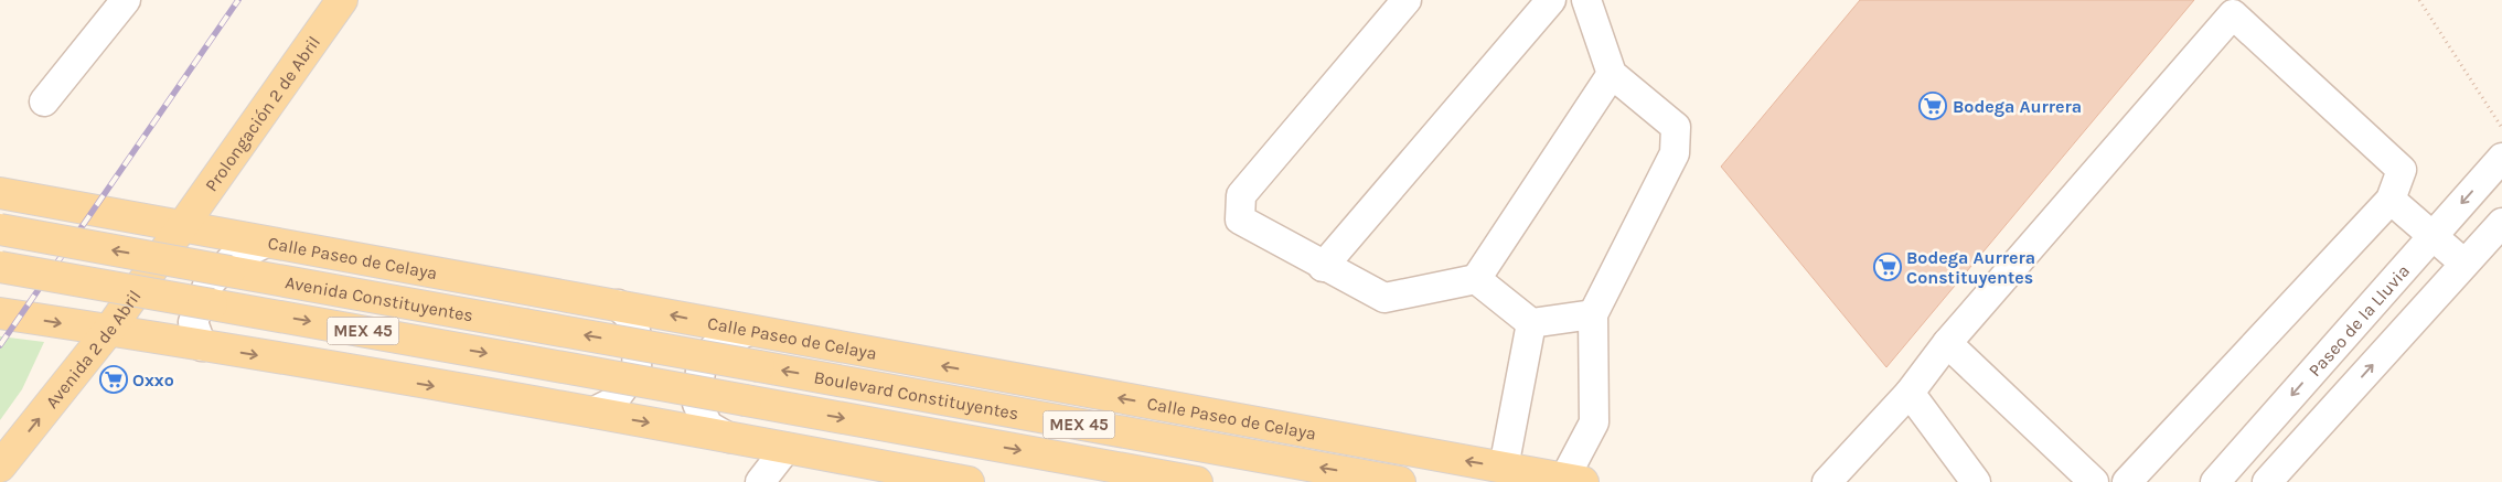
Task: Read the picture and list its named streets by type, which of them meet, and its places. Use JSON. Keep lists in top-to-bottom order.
{
  "streets": {
    "main road": [
      "Prolongación 2 de Abril",
      "Calle Paseo de Celaya",
      "Avenida Constituyentes",
      "MEX 45",
      "Avenida 2 de Abril",
      "Boulevard Constituyentes"
    ],
    "street": ["Paseo de la Lluvia"]
  },
  "crossings": [
    ["Prolongación 2 de Abril", "Calle Paseo de Celaya"],
    ["Prolongación 2 de Abril", "Avenida 2 de Abril"],
    ["Calle Paseo de Celaya", "Avenida 2 de Abril"],
    ["Avenida Constituyentes", "Boulevard Constituyentes"]
  ],
  "one_way": ["Avenida 2 de Abril"],
  "places": {
    "supermarket": ["Bodega Aurrera", "Bodega Aurrera Constituyentes", "Oxxo"]
  }
}
